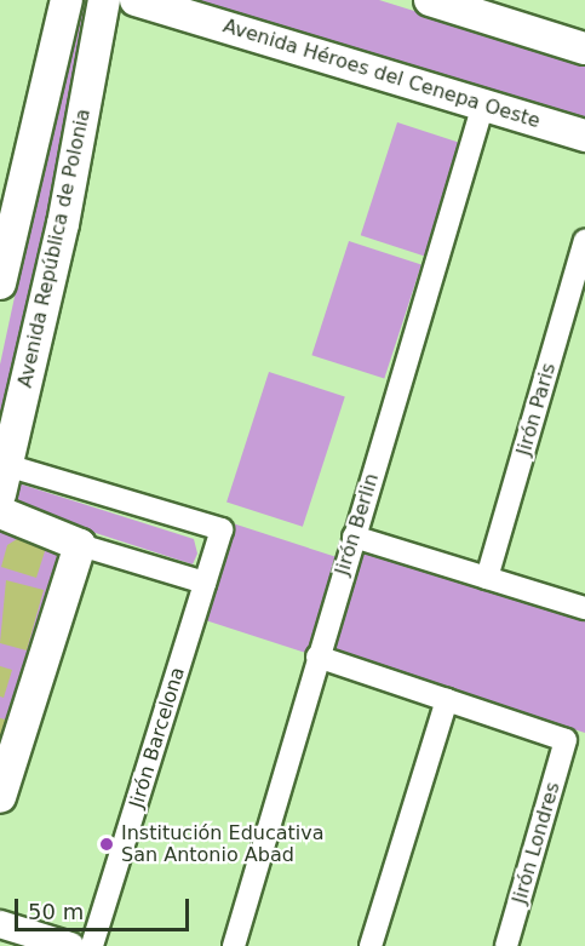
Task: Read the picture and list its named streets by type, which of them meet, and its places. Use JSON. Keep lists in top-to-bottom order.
{
  "streets": {
    "main road": ["Avenida Héroes del Cenepa Oeste", "Avenida República de Polonia"],
    "street": [
      "Jirón Paris",
      "Jirón Berlin",
      "Jirón Barcelona",
      "Jirón Londres"
    ]
  },
  "crossings": [
    ["Avenida Héroes del Cenepa Oeste", "Jirón Berlin"],
    ["Avenida República de Polonia", "Jirón Barcelona"]
  ],
  "places": ["Institución Educativa San Antonio Abad"],
  "scale_bar": "50 m"
}
